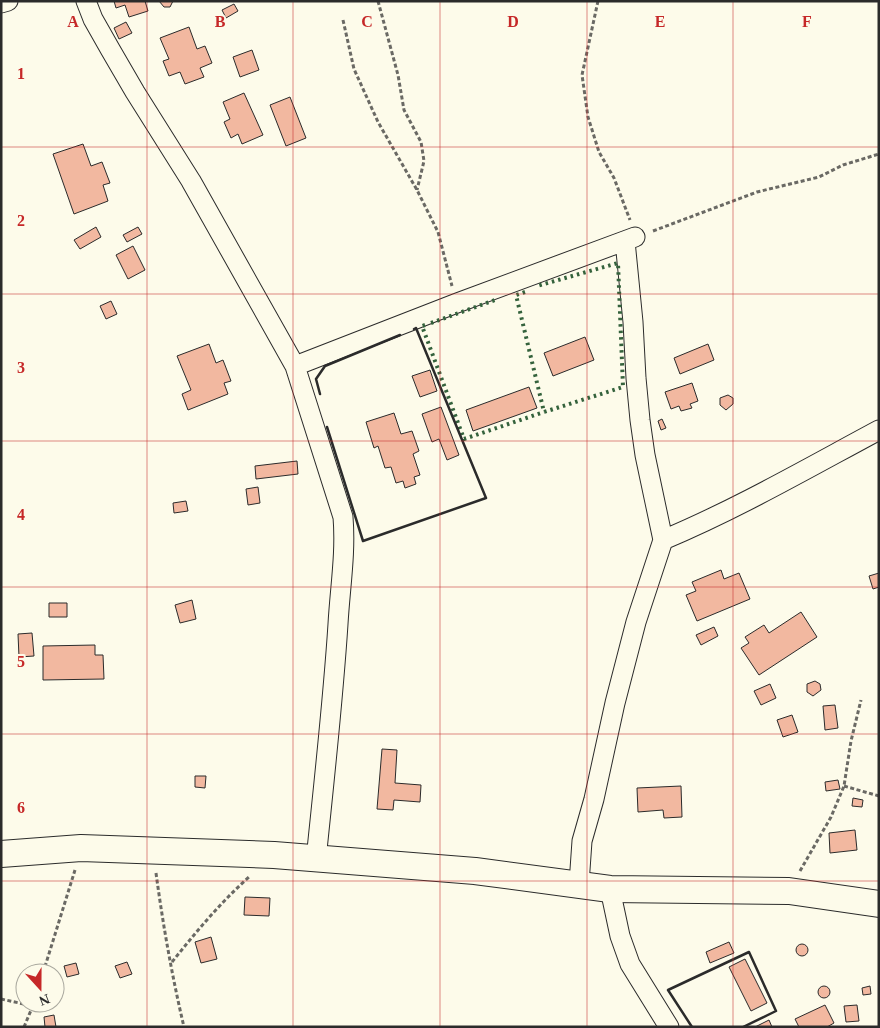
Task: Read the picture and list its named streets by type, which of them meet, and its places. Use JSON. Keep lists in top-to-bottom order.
{
  "north": "bottom",
  "grid": {
    "columns": [
      "A",
      "B",
      "C",
      "D",
      "E",
      "F"
    ],
    "rows": [
      "1",
      "2",
      "3",
      "4",
      "5",
      "6"
    ]
  }
}
